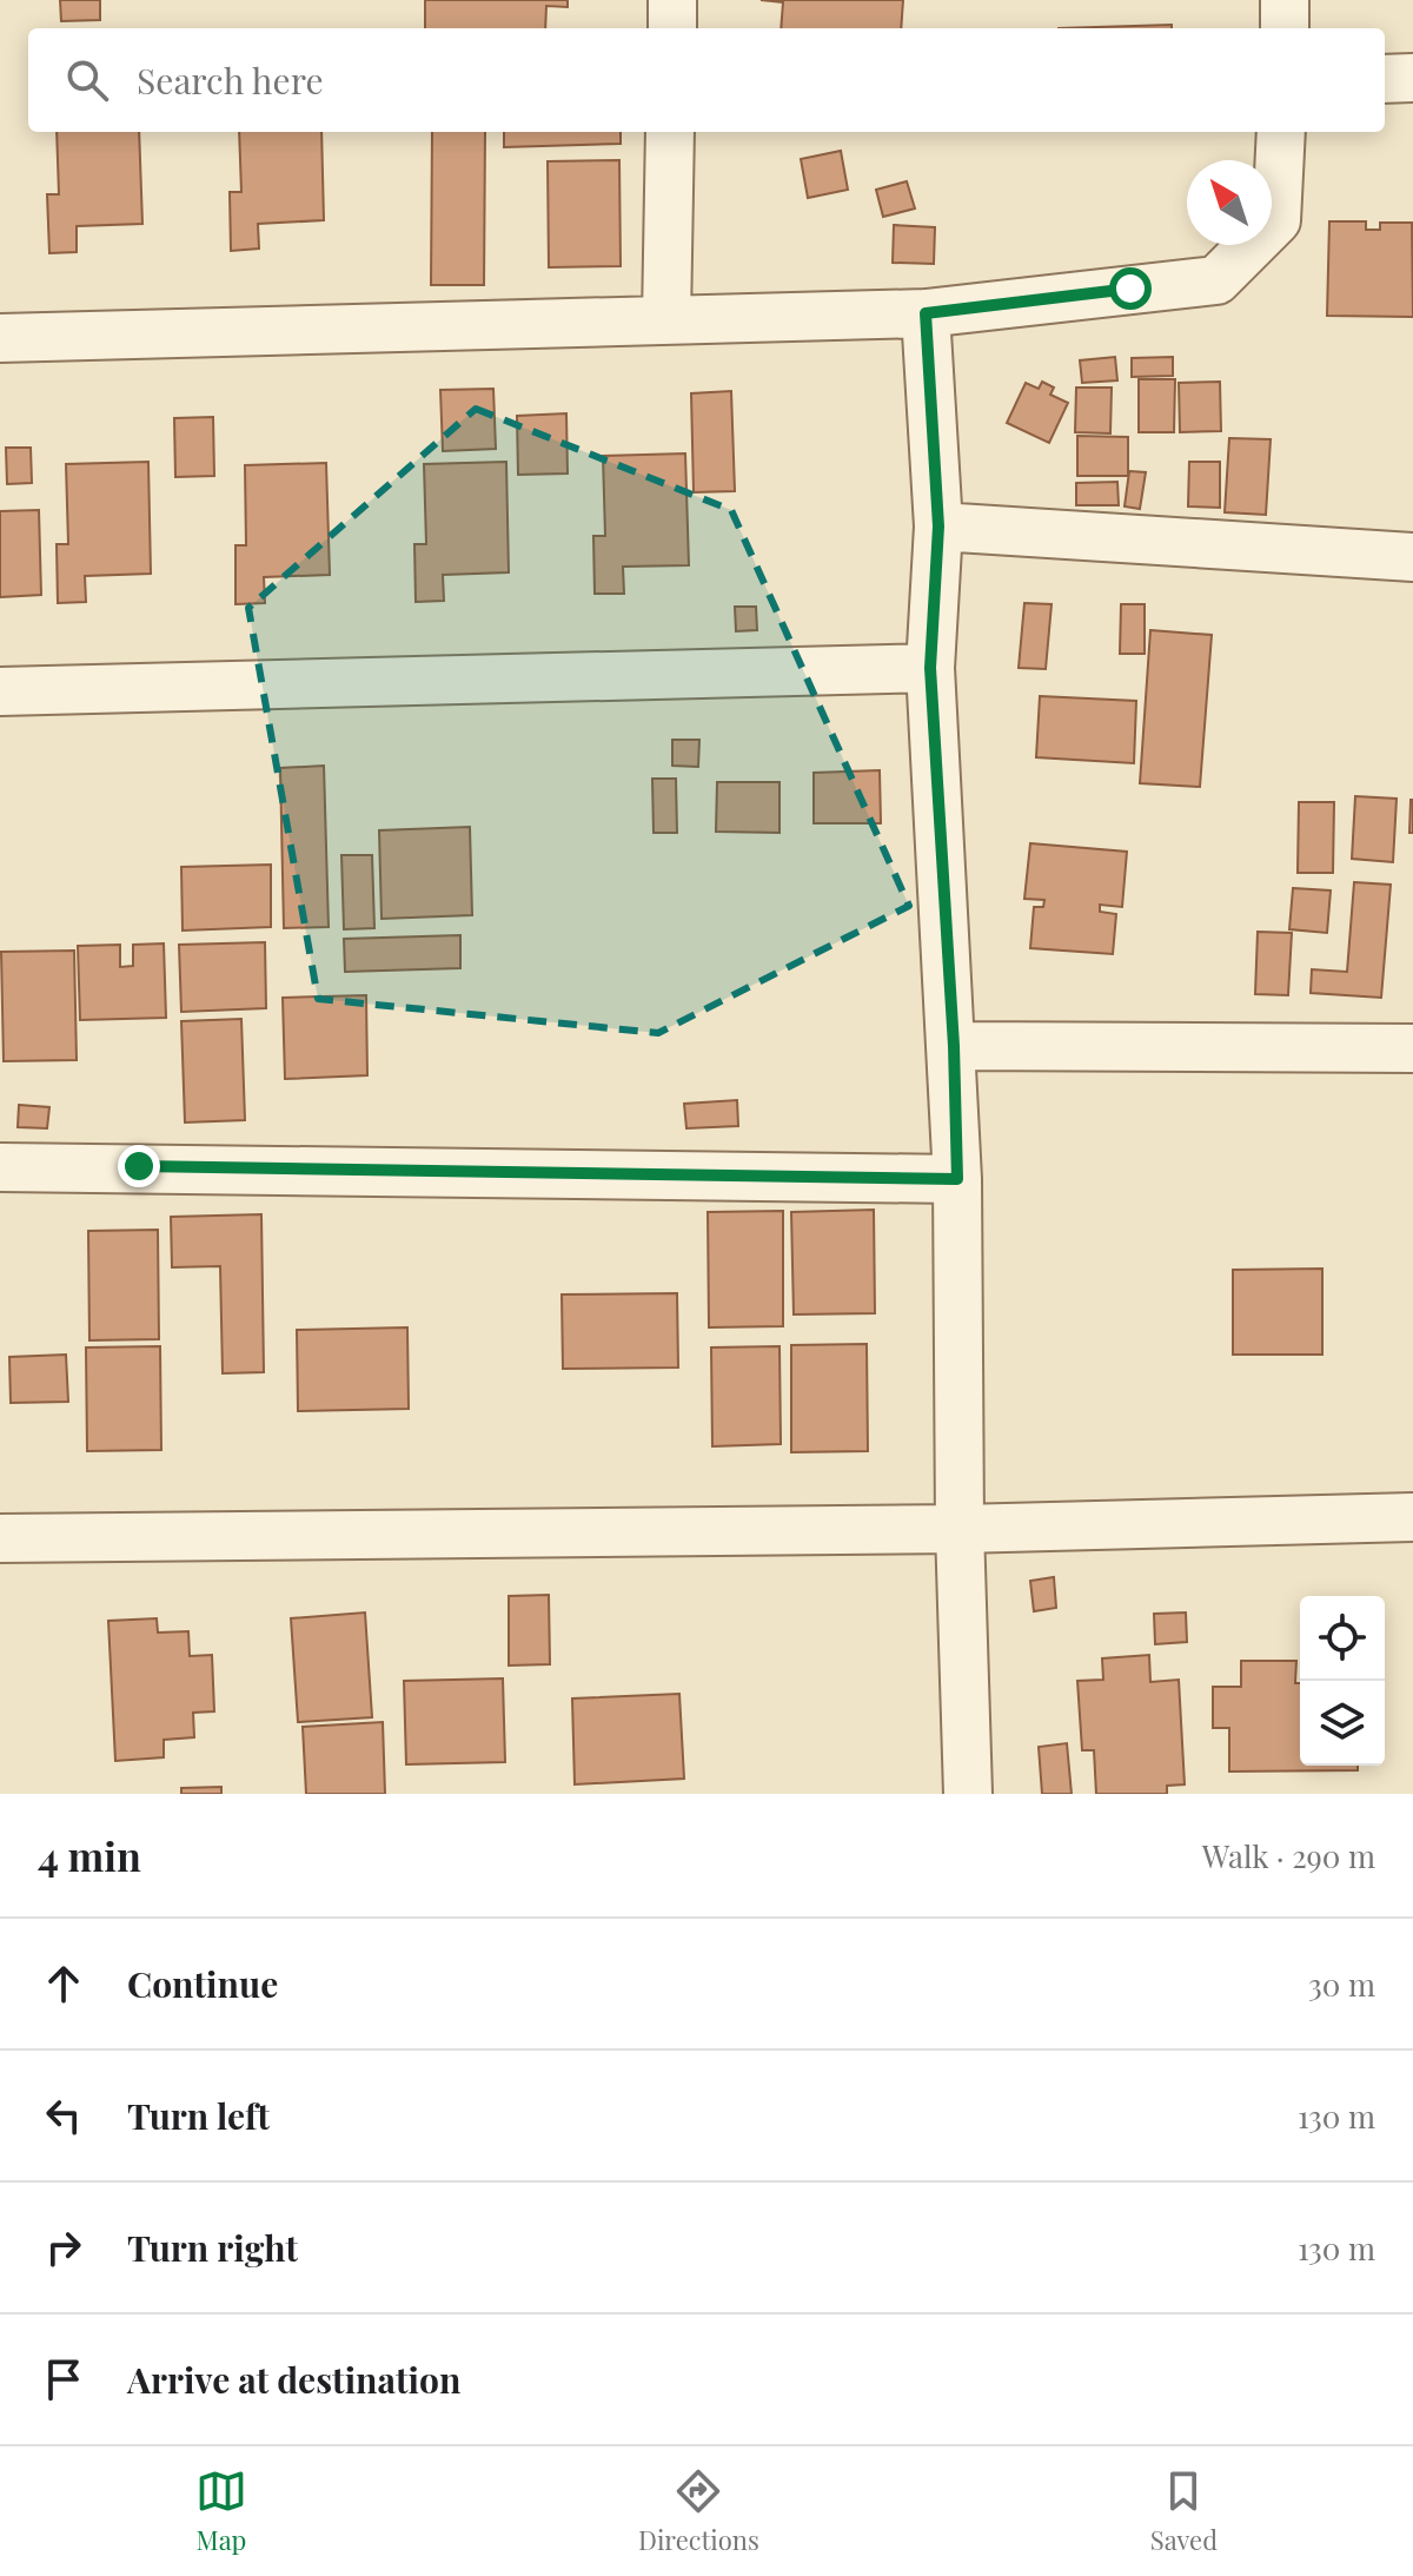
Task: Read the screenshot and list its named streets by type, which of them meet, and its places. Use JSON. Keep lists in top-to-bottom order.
{
  "north": "top left",
  "page": {
    "search": "Search here",
    "heading": ["4 min", "Walk · 290 m"],
    "list": [
      ["Continue", "30 m"],
      ["Turn left", "130 m"],
      ["Turn right", "130 m"],
      "Arrive at destination"
    ],
    "nav": ["Map", "Directions", "Saved"]
  }
}
